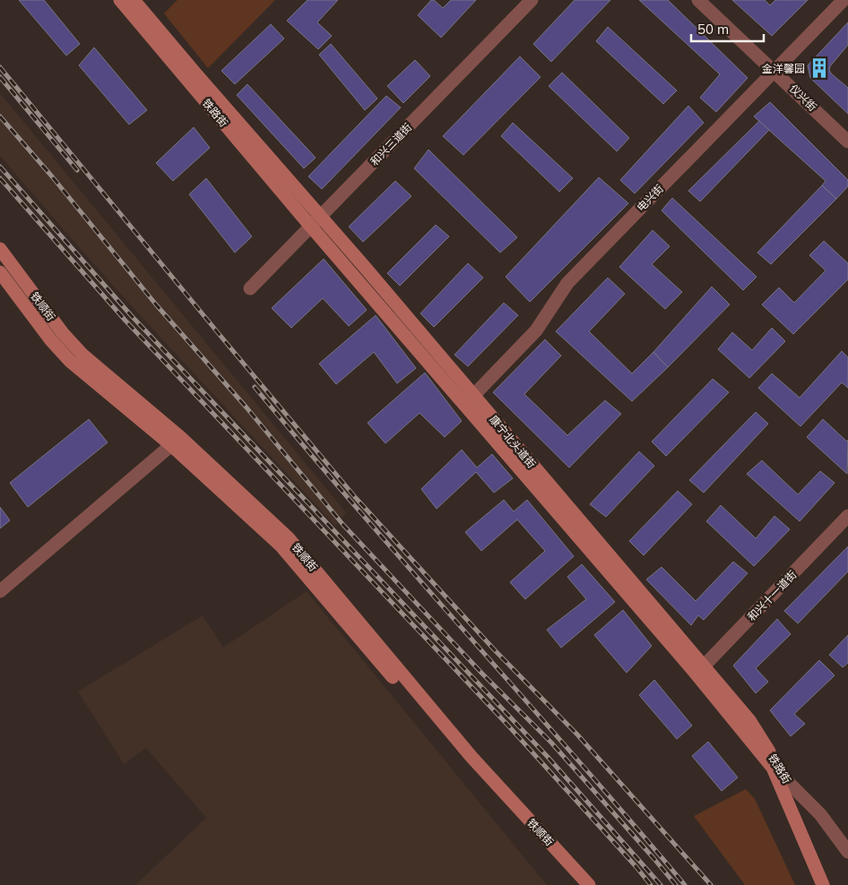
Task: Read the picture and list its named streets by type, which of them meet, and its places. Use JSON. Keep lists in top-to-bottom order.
{
  "streets": {
    "main road": ["铁路街", "铁顺街", "康宁北头道街"],
    "street": [
      "仪兴街",
      "和兴三道街",
      "电兴街",
      "和兴十一道街"
    ]
  },
  "crossings": [
    ["仪兴街", "电兴街"],
    ["铁路街", "和兴三道街"],
    ["铁路街", "康宁北头道街"],
    ["铁路街", "和兴十一道街"],
    ["和兴三道街", "康宁北头道街"],
    ["电兴街", "康宁北头道街"],
    ["康宁北头道街", "和兴十一道街"]
  ],
  "places": {
    "building": ["金洋馨园"]
  },
  "scale_bar": "50 m"
}
